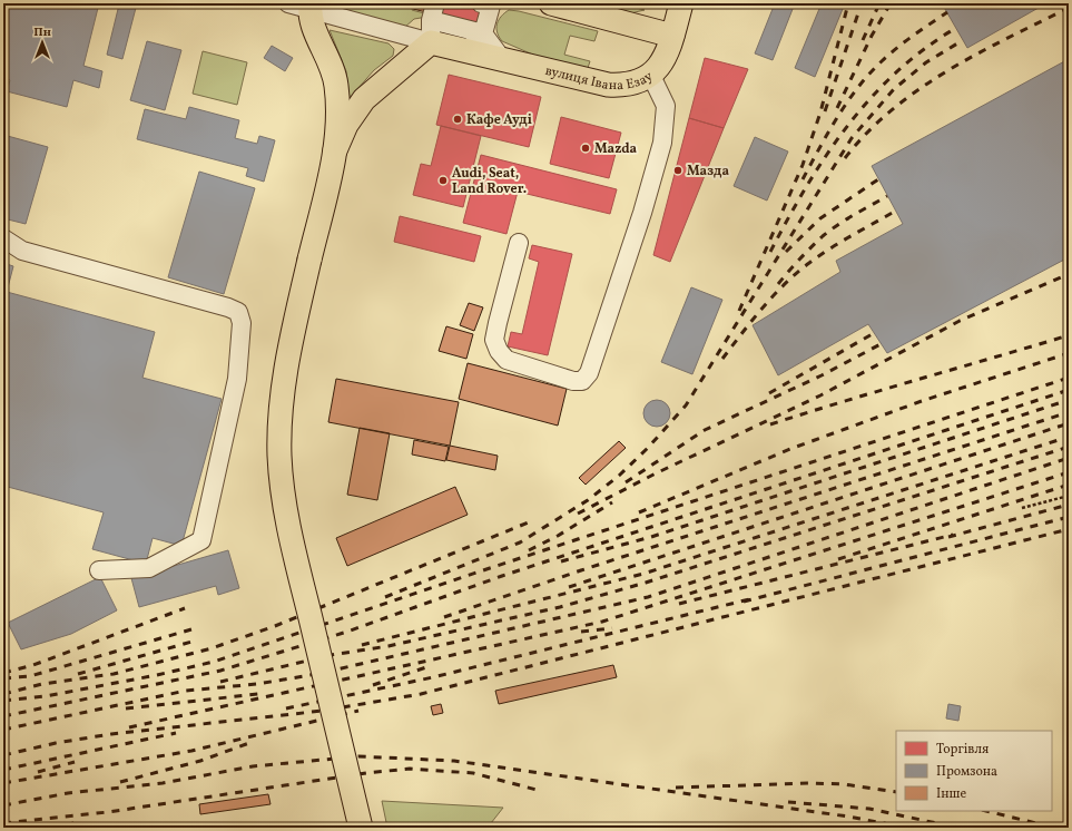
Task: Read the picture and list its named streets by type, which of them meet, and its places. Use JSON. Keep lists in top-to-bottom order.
{
  "streets": {
    "main road": ["вулиця Івана Езау"]
  },
  "places": [
    "Кафе Ауді",
    "Mazda",
    "Мазда",
    "Audi, Seat, Land Rover."
  ],
  "legend": ["Торгівля", "Промзона", "Інше"],
  "north": "top"
}
